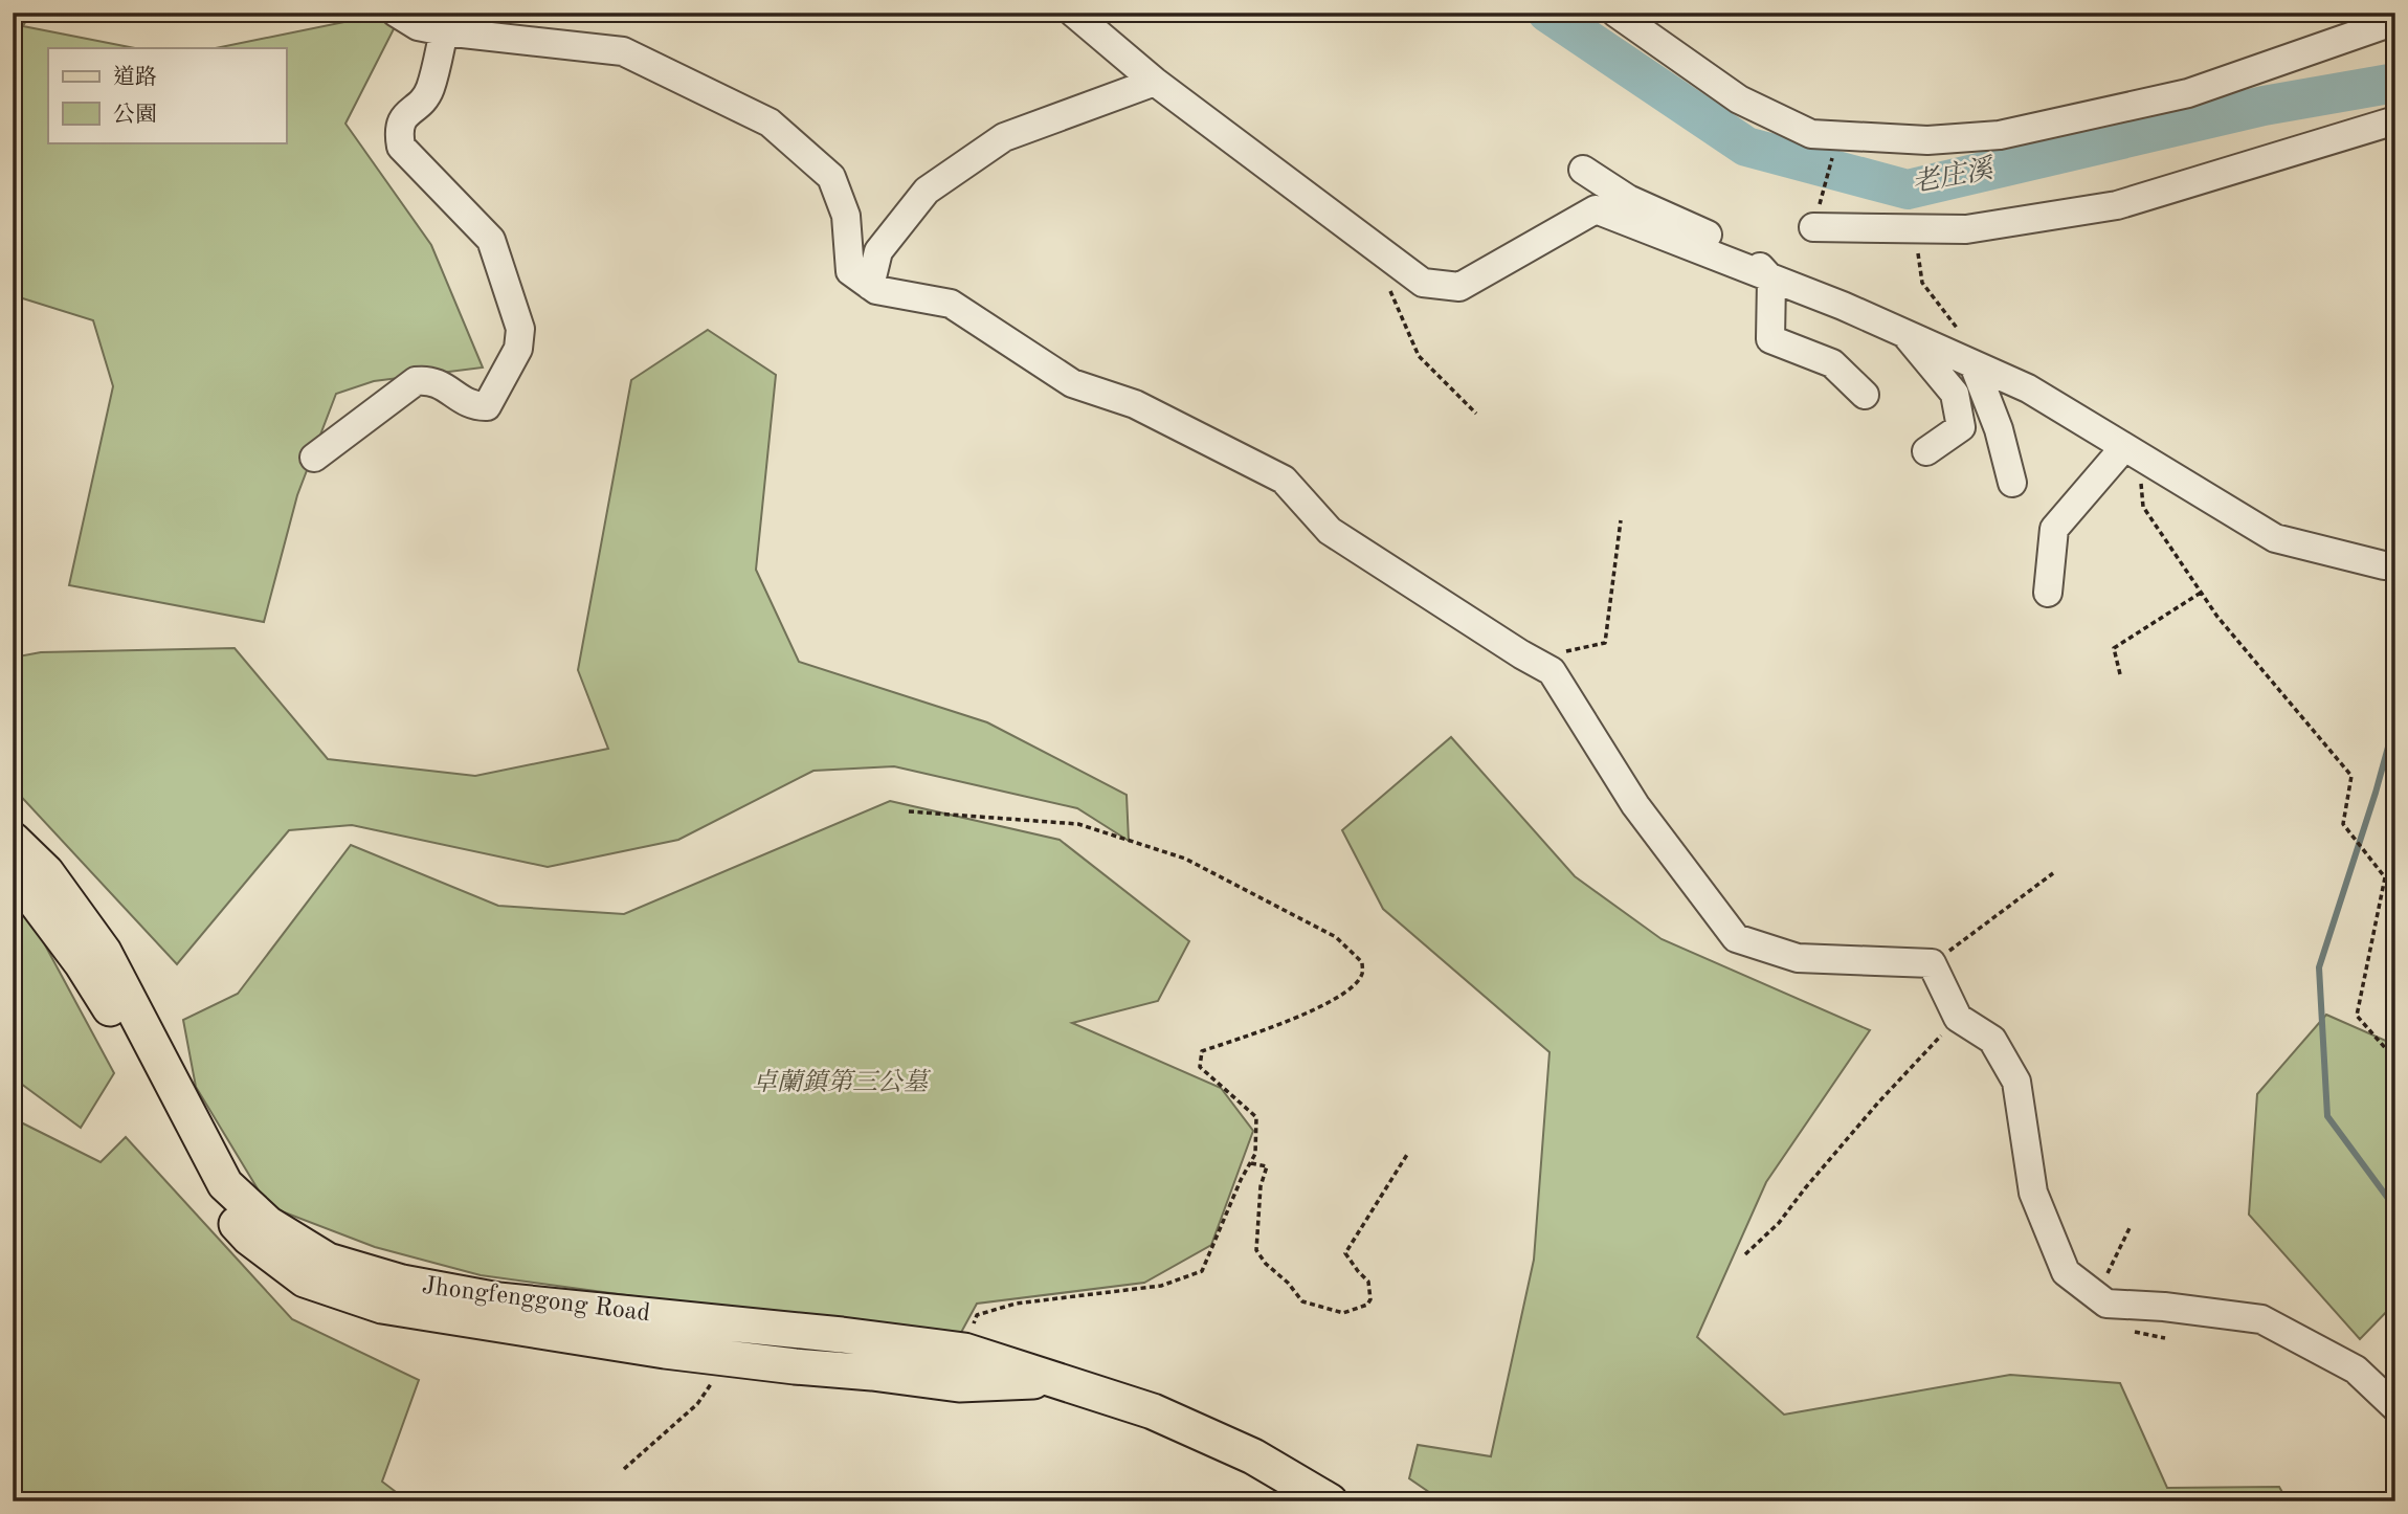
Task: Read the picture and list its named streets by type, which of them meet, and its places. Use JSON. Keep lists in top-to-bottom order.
{
  "streets": {
    "main road": ["Jhongfenggong Road"]
  },
  "water": ["老庄溪"],
  "parks": ["卓蘭鎮第三公墓"],
  "legend": ["道路", "公園"]
}
